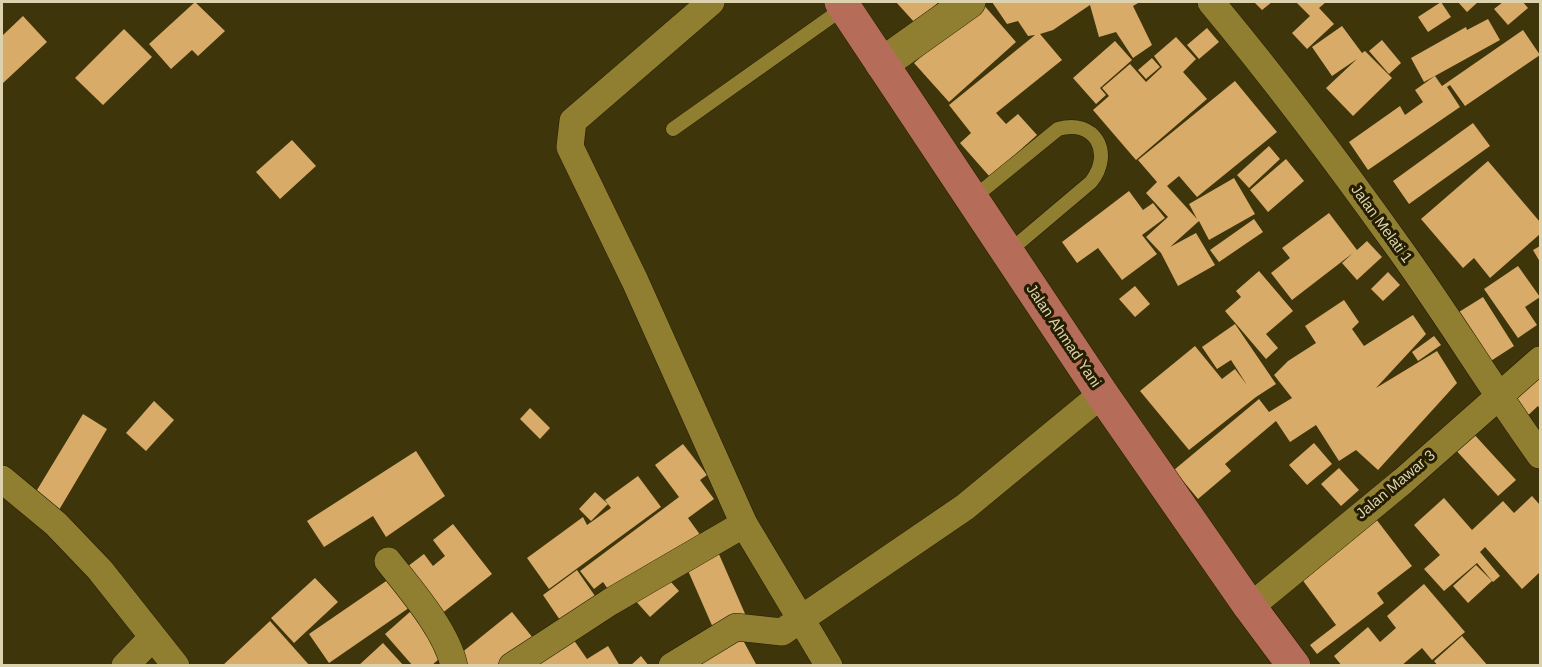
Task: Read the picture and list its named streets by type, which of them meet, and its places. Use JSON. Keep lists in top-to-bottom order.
{
  "streets": {
    "highway": ["Jalan Ahmad Yani"],
    "street": ["Jalan Melati 1", "Jalan Mawar 3"]
  },
  "crossings": [
    ["Jalan Melati 1", "Jalan Mawar 3"],
    ["Jalan Ahmad Yani", "Jalan Mawar 3"]
  ]
}
